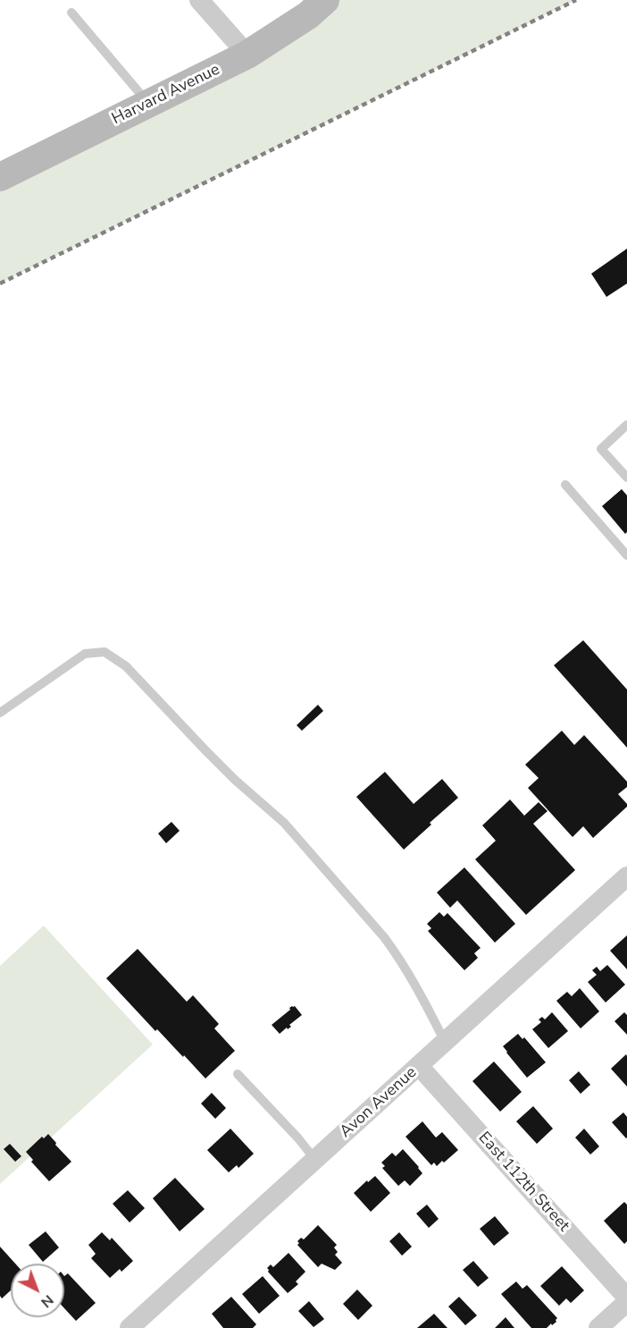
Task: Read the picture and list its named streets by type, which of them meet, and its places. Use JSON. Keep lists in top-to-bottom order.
{
  "streets": {
    "main road": ["Harvard Avenue"],
    "street": ["Avon Avenue", "East 112th Street"]
  },
  "crossings": [
    ["Avon Avenue", "East 112th Street"]
  ],
  "north": "bottom right"
}
